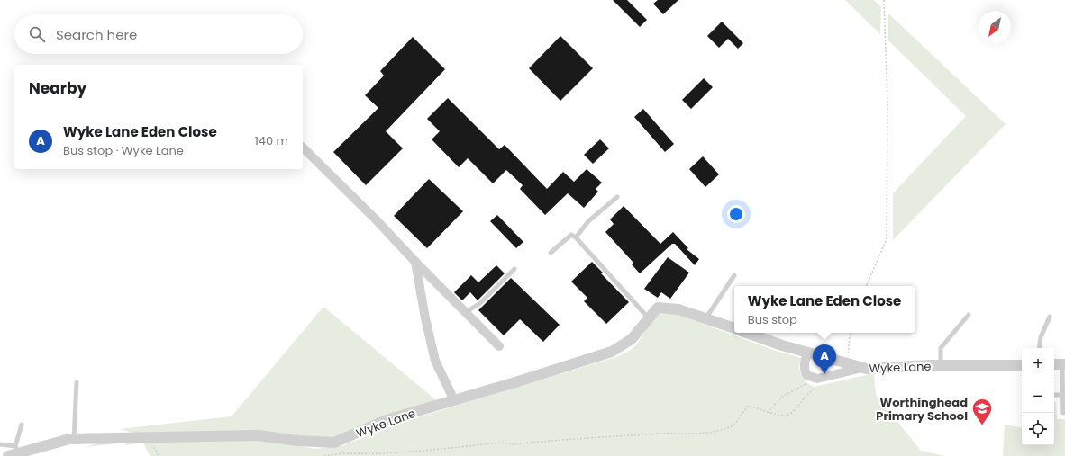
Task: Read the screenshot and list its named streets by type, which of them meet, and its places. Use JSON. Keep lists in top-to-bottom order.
{
  "streets": {
    "street": ["Wyke Lane"]
  },
  "places": {
    "school or university": ["Worthinghead Primary School"]
  },
  "north": "bottom left",
  "page": {
    "search": "Search here",
    "heading": "Nearby",
    "list": [
      {
        "mark": "A",
        "name": "Wyke Lane Eden Close",
        "note": "Bus stop · Wyke Lane",
        "value": "140 m"
      }
    ],
    "popup": ["Wyke Lane Eden Close", "Bus stop"],
    "pins": "A",
    "map_buttons": ["+", "−"]
  }
}
